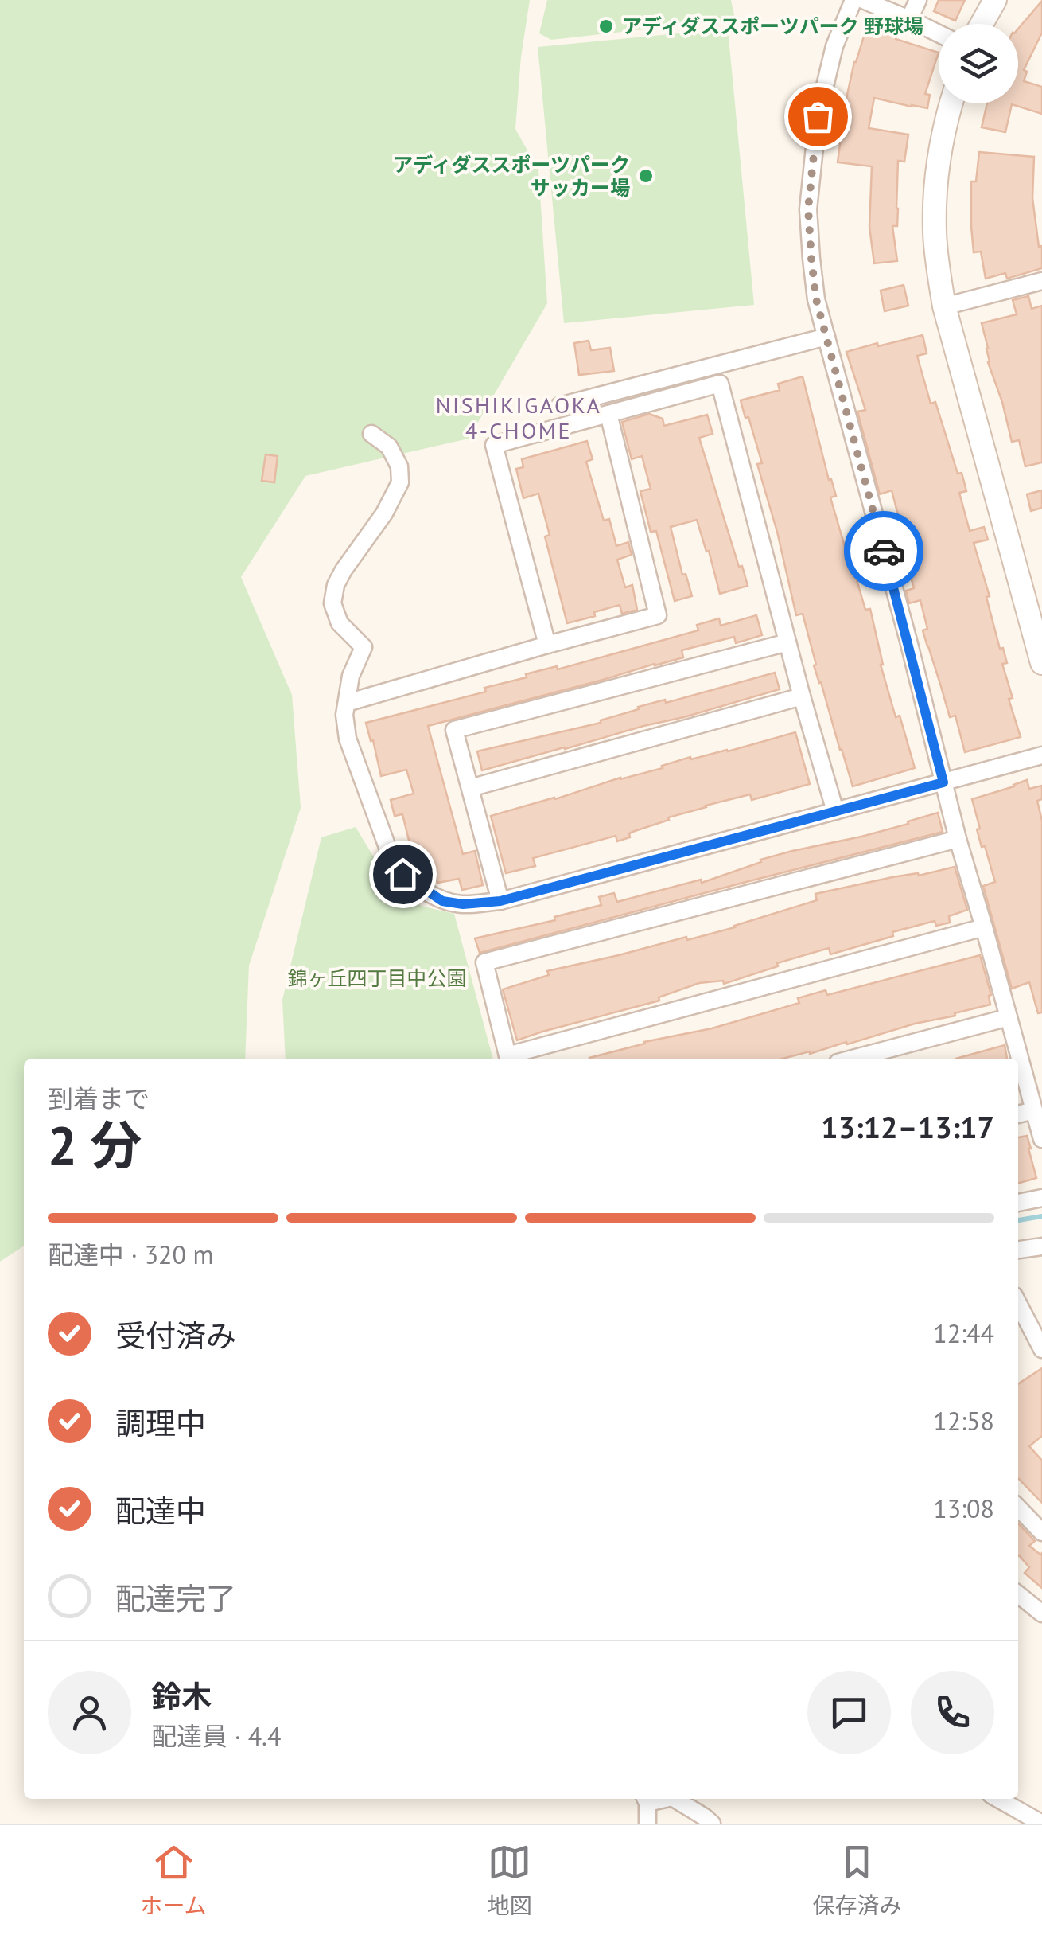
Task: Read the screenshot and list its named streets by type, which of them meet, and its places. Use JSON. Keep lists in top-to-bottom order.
{
  "districts": ["NISHIKIGAOKA 4-CHOME"],
  "parks": ["錦ヶ丘四丁目中公園"],
  "places": ["アディダススポーツパーク 野球場", "アディダススポーツパーク サッカー場"],
  "page": {
    "heading": ["2 分", "到着まで", "13:12–13:17"],
    "panel": ["鈴木", "配達員 · 4.4"],
    "bar": "配達中 · 320 m",
    "list": [
      ["受付済み", "12:44"],
      ["調理中", "12:58"],
      ["配達中", "13:08"],
      "配達完了"
    ],
    "tabs": ["ホーム", "地図", "保存済み"]
  }
}
